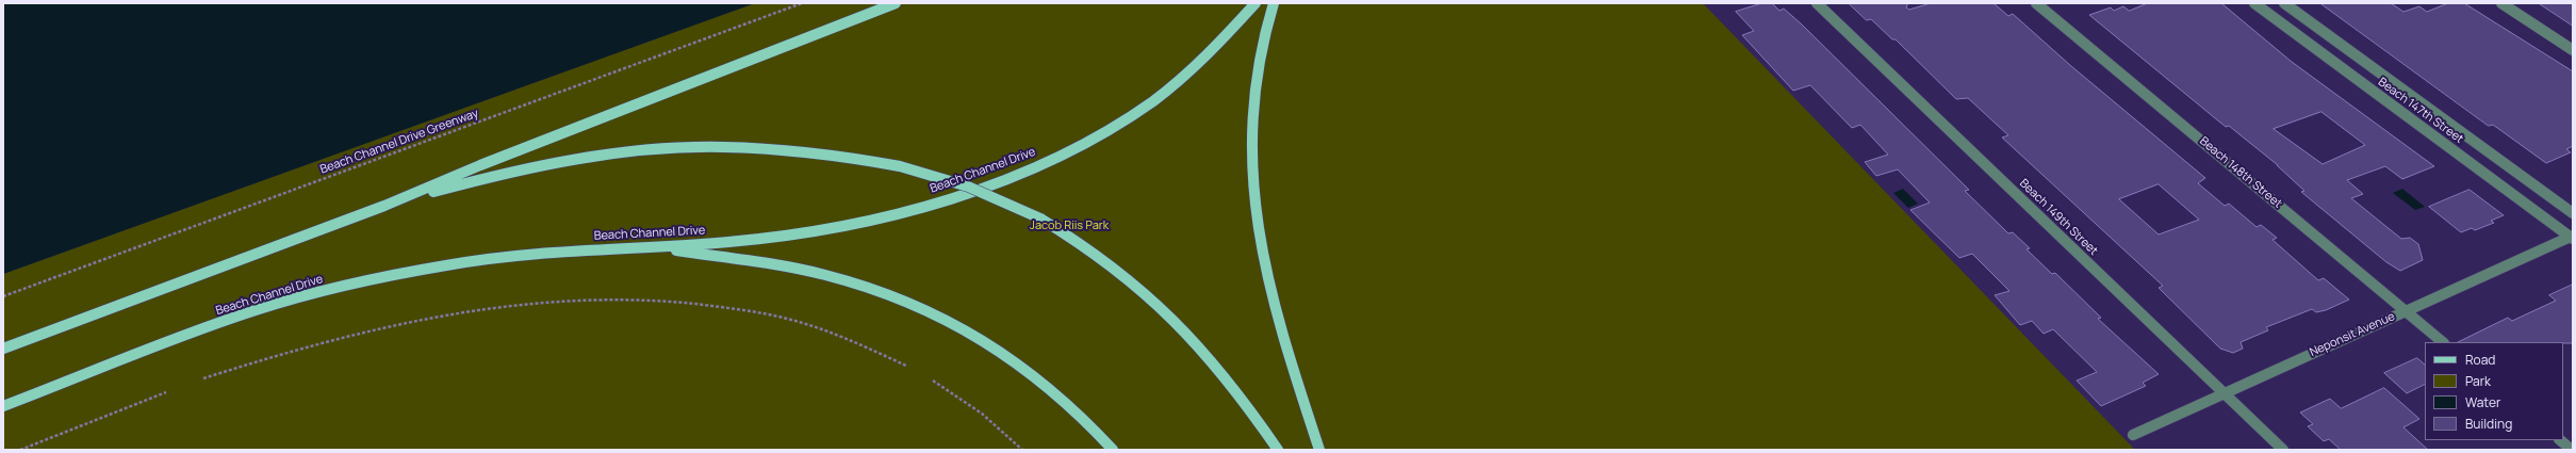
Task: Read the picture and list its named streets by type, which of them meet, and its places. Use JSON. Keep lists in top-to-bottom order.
{
  "streets": {
    "main road": ["Beach Channel Drive"],
    "street": [
      "Beach 147th Street",
      "Beach 148th Street",
      "Beach 149th Street",
      "Neponsit Avenue"
    ],
    "path": ["Beach Channel Drive Greenway"]
  },
  "crossings": [
    ["Beach 147th Street", "Neponsit Avenue"],
    ["Beach 148th Street", "Neponsit Avenue"],
    ["Beach 149th Street", "Neponsit Avenue"]
  ],
  "parks": ["Jacob Riis Park"],
  "legend": [
    "Road",
    "Park",
    "Water",
    "Building"
  ]
}
